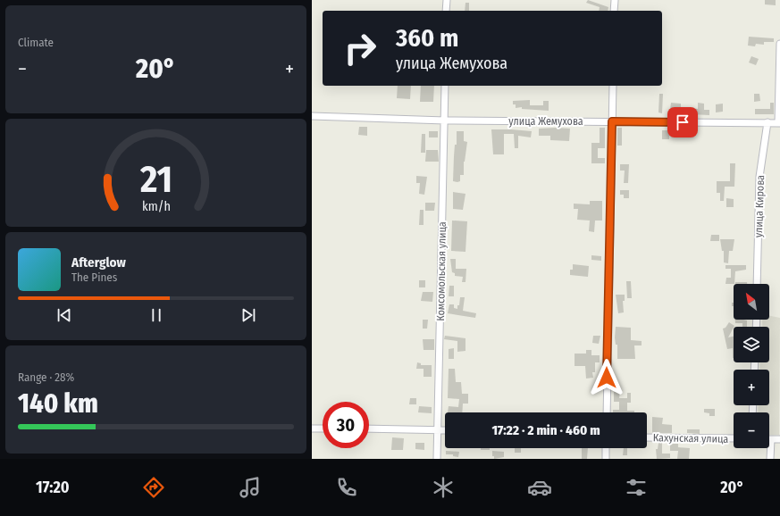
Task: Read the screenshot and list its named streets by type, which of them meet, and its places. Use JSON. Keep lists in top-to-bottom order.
{
  "streets": {
    "street": [
      "улица Жемухова",
      "улица Кирова",
      "Комсомольская улица",
      "Кахунская улица"
    ]
  },
  "crossings": [
    ["улица Жемухова", "улица Кирова"],
    ["улица Жемухова", "Комсомольская улица"]
  ],
  "north": "top left",
  "page": {
    "tile": [
      "Climate",
      ["Range · 28%", "140 km"]
    ],
    "turn": ["360 m", "улица Жемухова"],
    "heat": ["−", "20°", "+"],
    "song": ["Afterglow", "The Pines"],
    "map_buttons": ["+", "−"],
    "limit": "30",
    "trip": "17:22 · 2 min · 460 m",
    "tabs": ["17:20", "20°"],
    "gauge": ["21", "km/h"]
  }
}
